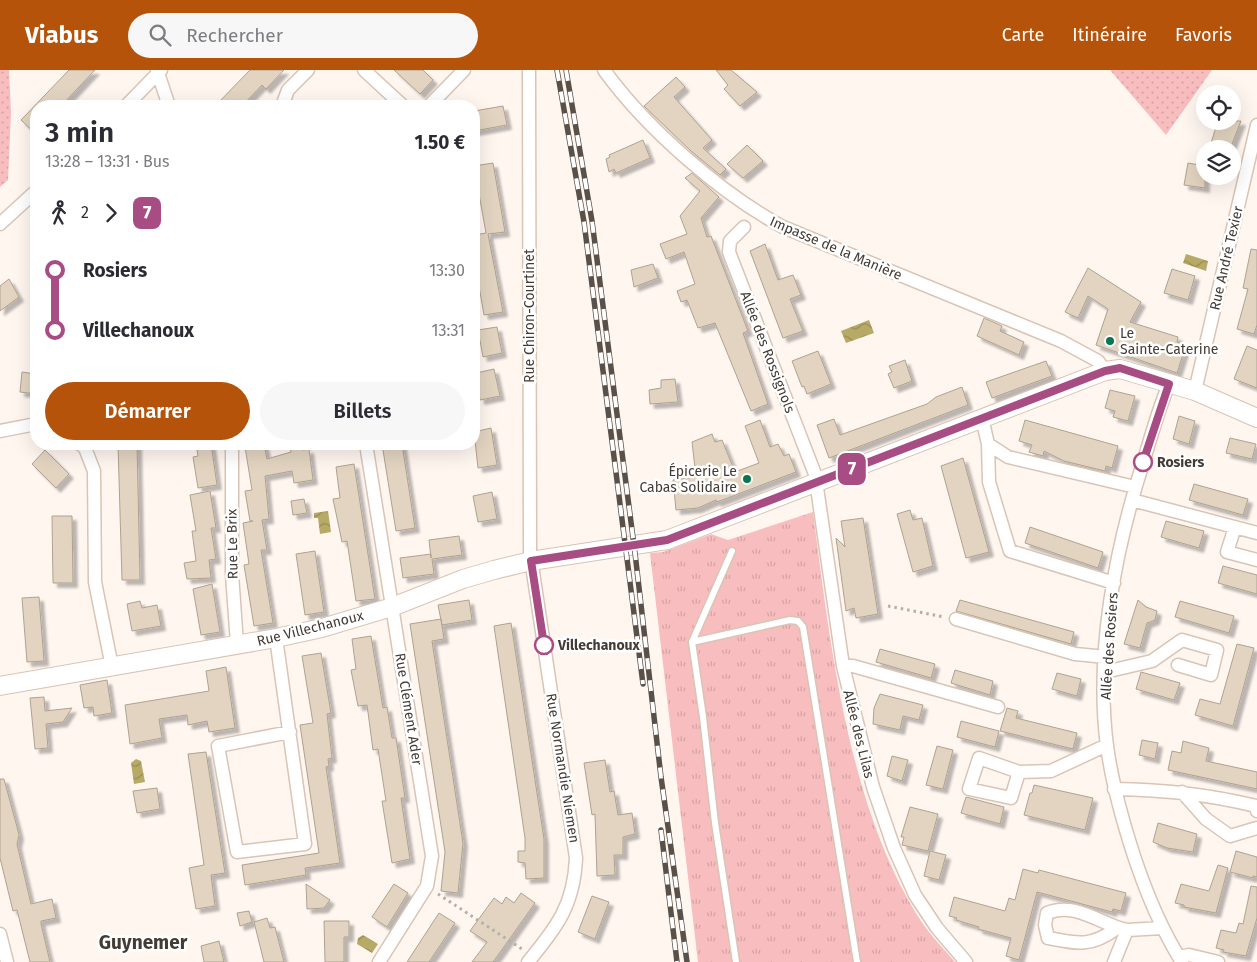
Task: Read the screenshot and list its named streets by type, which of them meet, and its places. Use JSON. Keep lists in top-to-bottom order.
{
  "streets": {
    "street": [
      "Impasse de la Manière",
      "Rue André Texier",
      "Rue Chiron-Courtinet",
      "Allée des Rossignols",
      "Rue Le Brix",
      "Rue Villechanoux",
      "Allée des Rosiers",
      "Rue Clément Ader",
      "Allée des Lilas",
      "Rue Normandie Niemen"
    ]
  },
  "crossings": [
    ["Impasse de la Manière", "Rue Villechanoux"],
    ["Rue Chiron-Courtinet", "Rue Villechanoux"],
    ["Rue Chiron-Courtinet", "Rue Normandie Niemen"],
    ["Allée des Rossignols", "Rue Villechanoux"],
    ["Allée des Rossignols", "Allée des Lilas"],
    ["Rue Le Brix", "Rue Villechanoux"],
    ["Rue Villechanoux", "Rue Clément Ader"],
    ["Rue Villechanoux", "Allée des Lilas"],
    ["Rue Villechanoux", "Rue Normandie Niemen"]
  ],
  "districts": ["Guynemer"],
  "places": [
    "Le Sainte-Caterine",
    "Rosiers",
    "Épicerie Le Cabas Solidaire",
    "Villechanoux"
  ],
  "lines": ["bus line 7"],
  "page": {
    "header": "Viabus",
    "search": "Rechercher",
    "nav": ["Carte", "Itinéraire", "Favoris"],
    "on_map": "7",
    "heading": ["3 min", "13:28 – 13:31 · Bus", "1.50 €"],
    "legs": ["2", "7"],
    "list": [
      {
        "name": "Rosiers",
        "value": "13:30"
      },
      {
        "name": "Villechanoux",
        "value": "13:31"
      }
    ],
    "buttons": ["Démarrer", "Billets"]
  }
}
